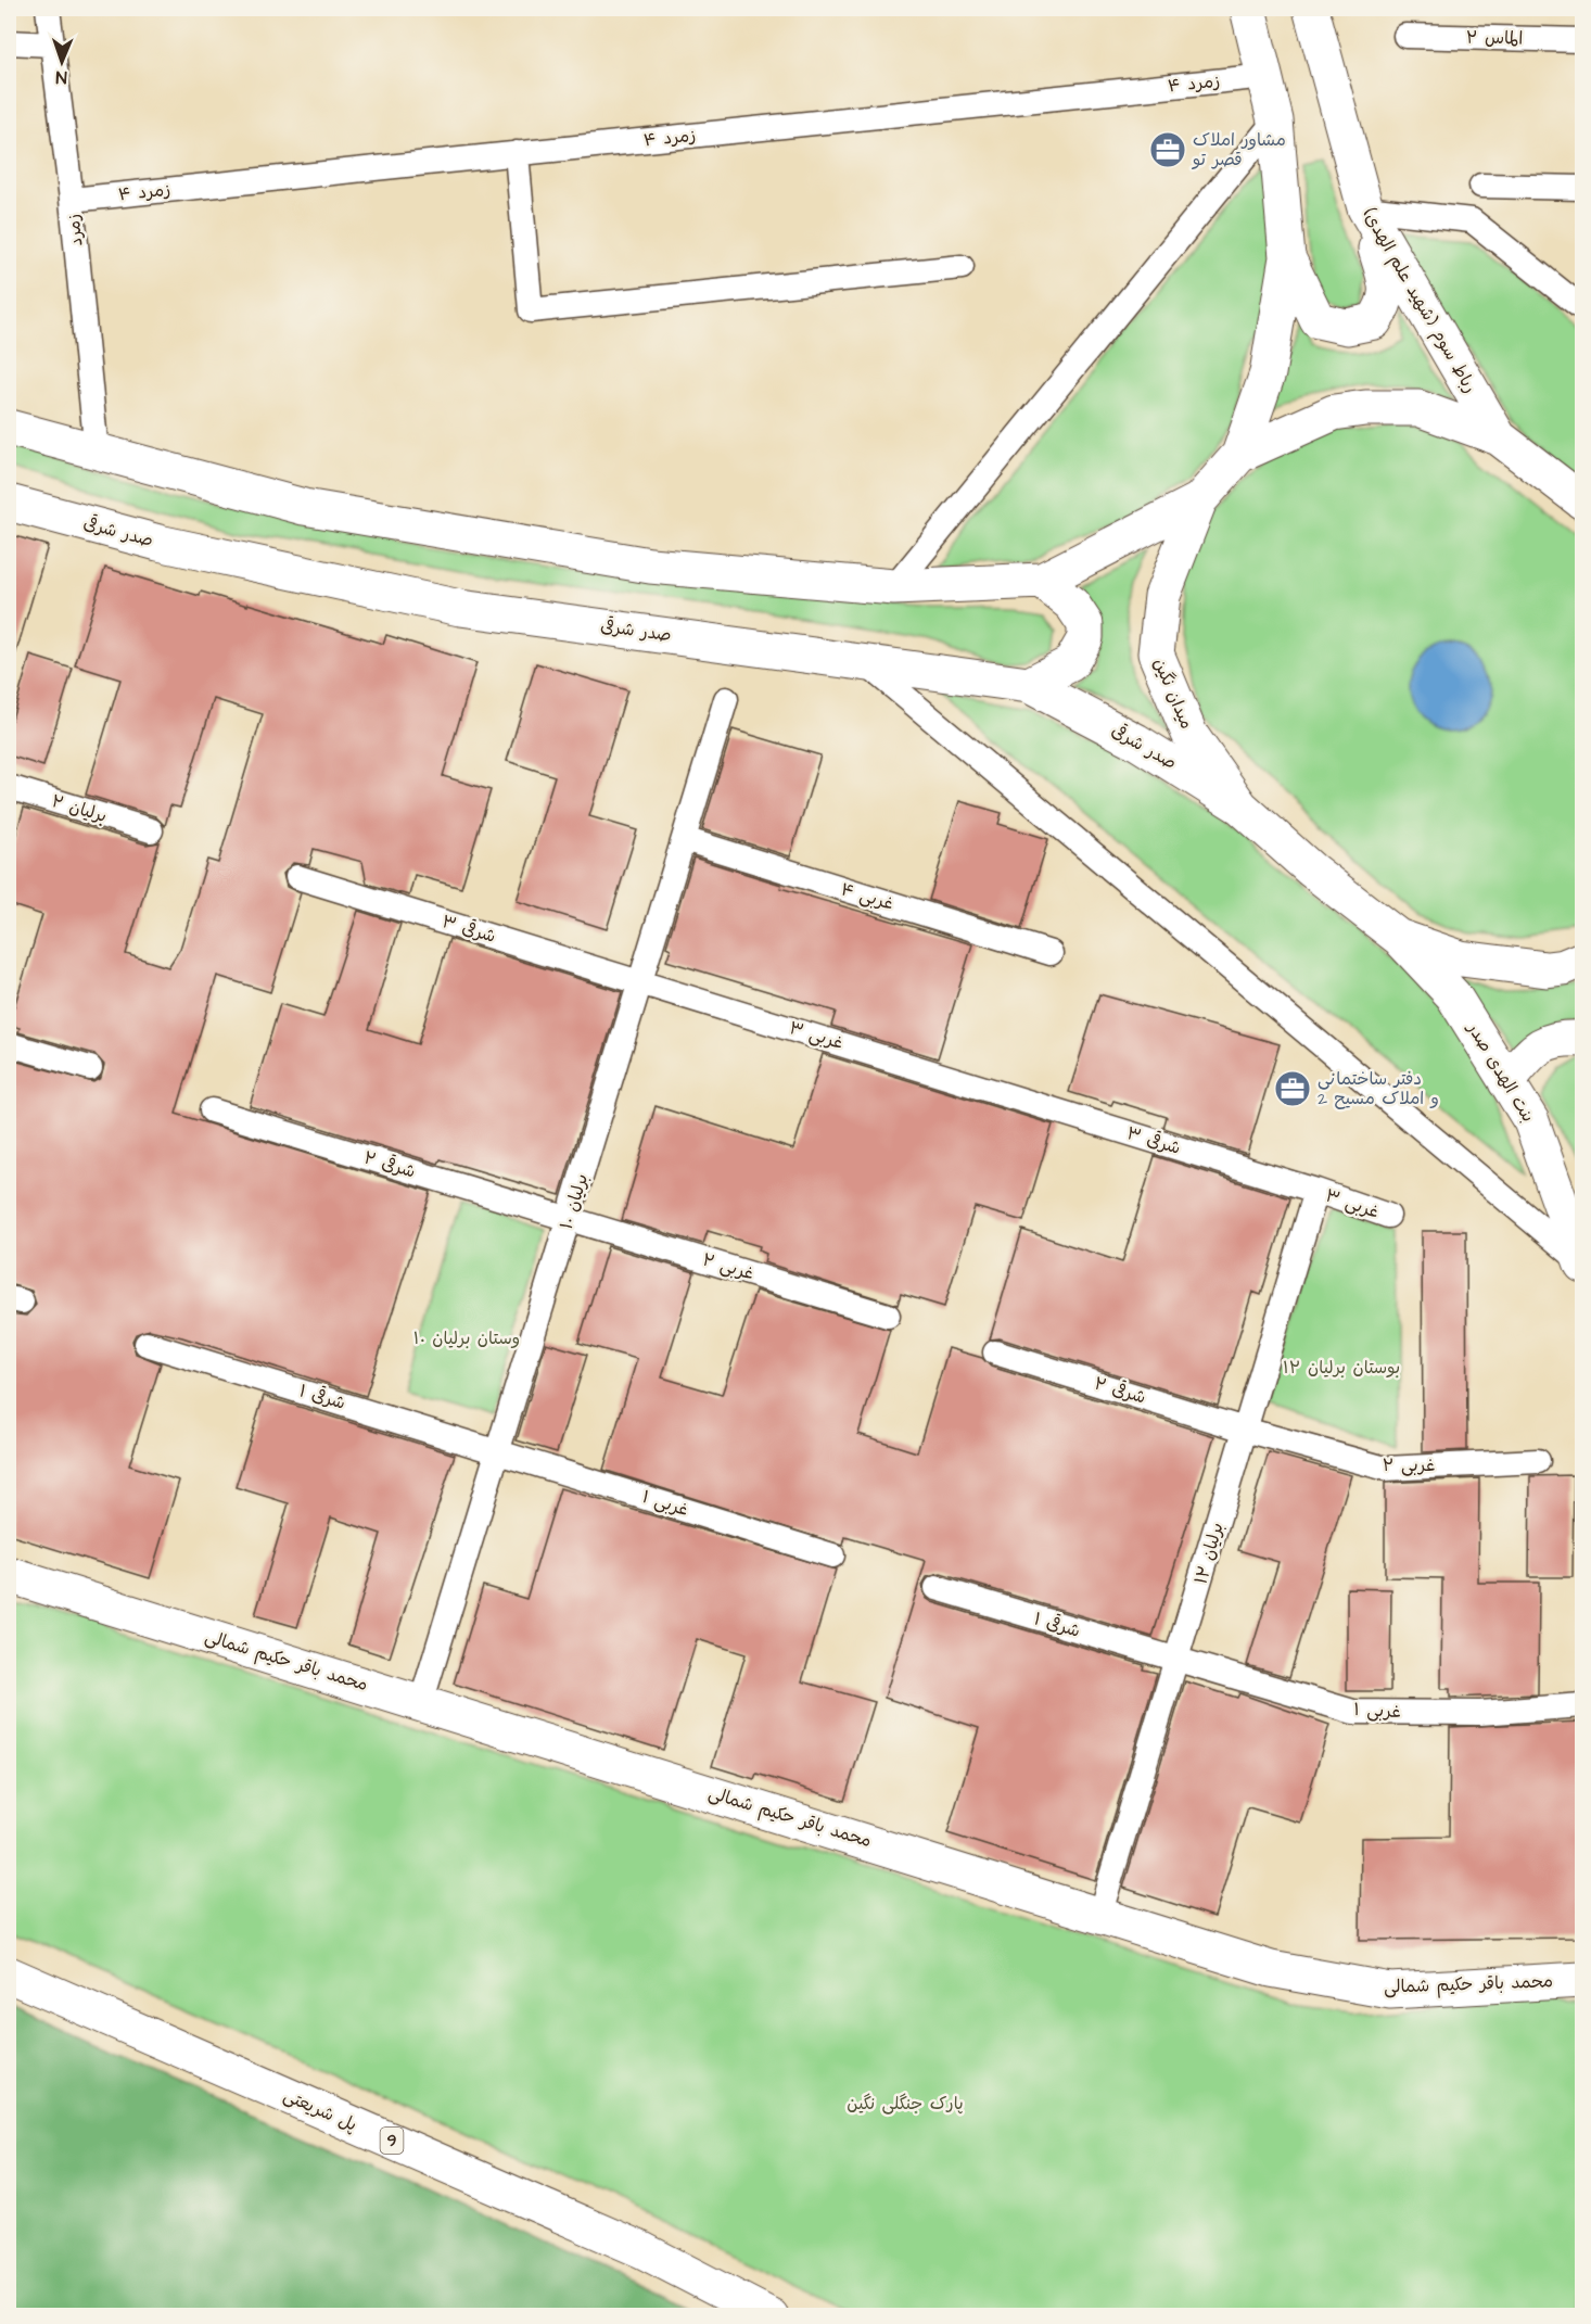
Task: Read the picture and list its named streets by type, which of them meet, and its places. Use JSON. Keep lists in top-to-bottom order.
{
  "streets": {
    "street": [
      "الماس ۲",
      "زمرد ۴",
      "زمرد",
      "رباط سوم (شهید علم الهدی)",
      "صدر شرقی",
      "میدان نگین",
      "برلیان ۲",
      "۴ غربی",
      "۳ شرقی",
      "۳ غربی",
      "بنت الهدی صدر",
      "۲ شرقی",
      "برلیان ۱۰",
      "۲ غربی",
      "۱ شرقی",
      "۱ غربی",
      "برلیان ۱۲",
      "محمد باقر حکیم شمالی",
      "پل شریعتی",
      "9"
    ]
  },
  "crossings": [
    ["زمرد ۴", "زمرد"],
    ["رباط سوم (شهید علم الهدی)", "میدان نگین"],
    ["صدر شرقی", "میدان نگین"],
    ["میدان نگین", "بنت الهدی صدر"],
    ["۴ غربی", "برلیان ۱۰"],
    ["۳ شرقی", "۳ غربی"],
    ["۳ شرقی", "برلیان ۱۰"],
    ["۳ شرقی", "برلیان ۱۲"],
    ["۳ غربی", "برلیان ۱۰"],
    ["۳ غربی", "برلیان ۱۲"],
    ["۲ شرقی", "برلیان ۱۰"],
    ["۲ شرقی", "۲ غربی"],
    ["۲ شرقی", "برلیان ۱۲"],
    ["برلیان ۱۰", "۲ غربی"],
    ["برلیان ۱۰", "۱ شرقی"],
    ["برلیان ۱۰", "۱ غربی"],
    ["برلیان ۱۰", "محمد باقر حکیم شمالی"],
    ["۲ غربی", "برلیان ۱۲"],
    ["۱ شرقی", "۱ غربی"],
    ["۱ شرقی", "برلیان ۱۲"],
    ["۱ غربی", "برلیان ۱۲"],
    ["برلیان ۱۲", "محمد باقر حکیم شمالی"]
  ],
  "parks": ["وستان برلیان ۱۰", "بوستان برلیان ۱۲", "پارک جنگلی نگین"],
  "places": {
    "office": ["مشاور املاک قصر تو", "دفتر ساختمانی و املاک مسیح 2"]
  },
  "north": "bottom"
}
